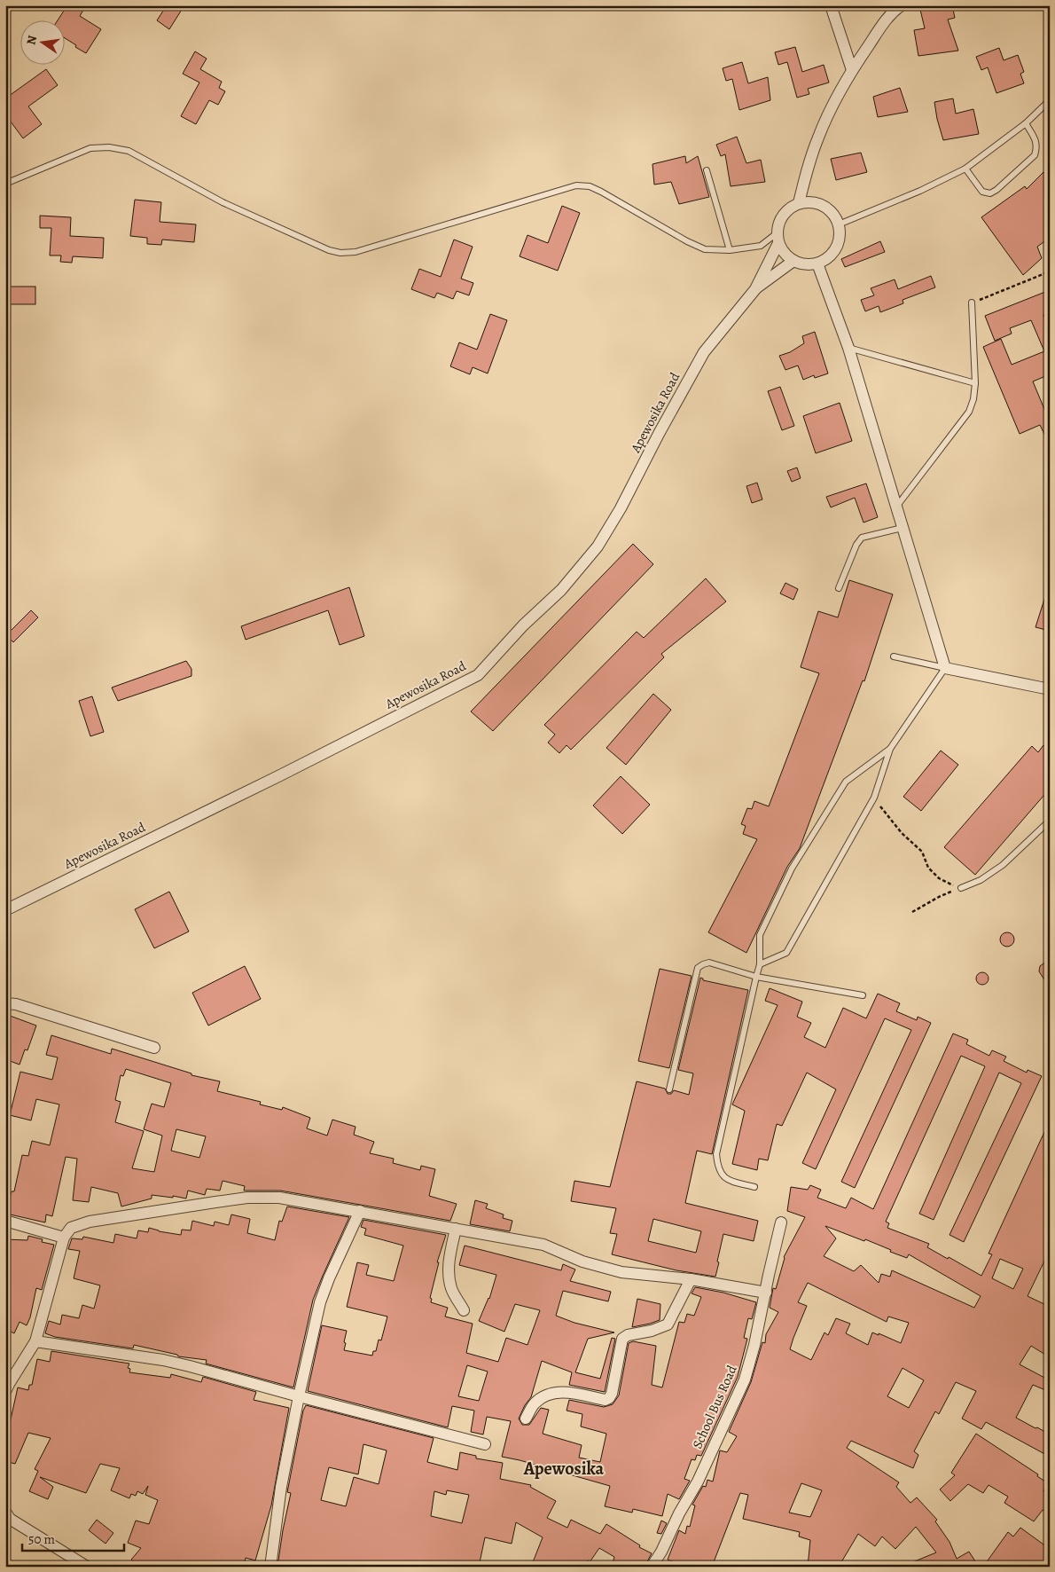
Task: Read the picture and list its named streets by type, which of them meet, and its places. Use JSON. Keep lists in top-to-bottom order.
{
  "streets": {
    "street": ["Apewosika Road", "School Bus Road"]
  },
  "districts": ["Apewosika"],
  "scale_bar": "50 m",
  "north": "left"
}
